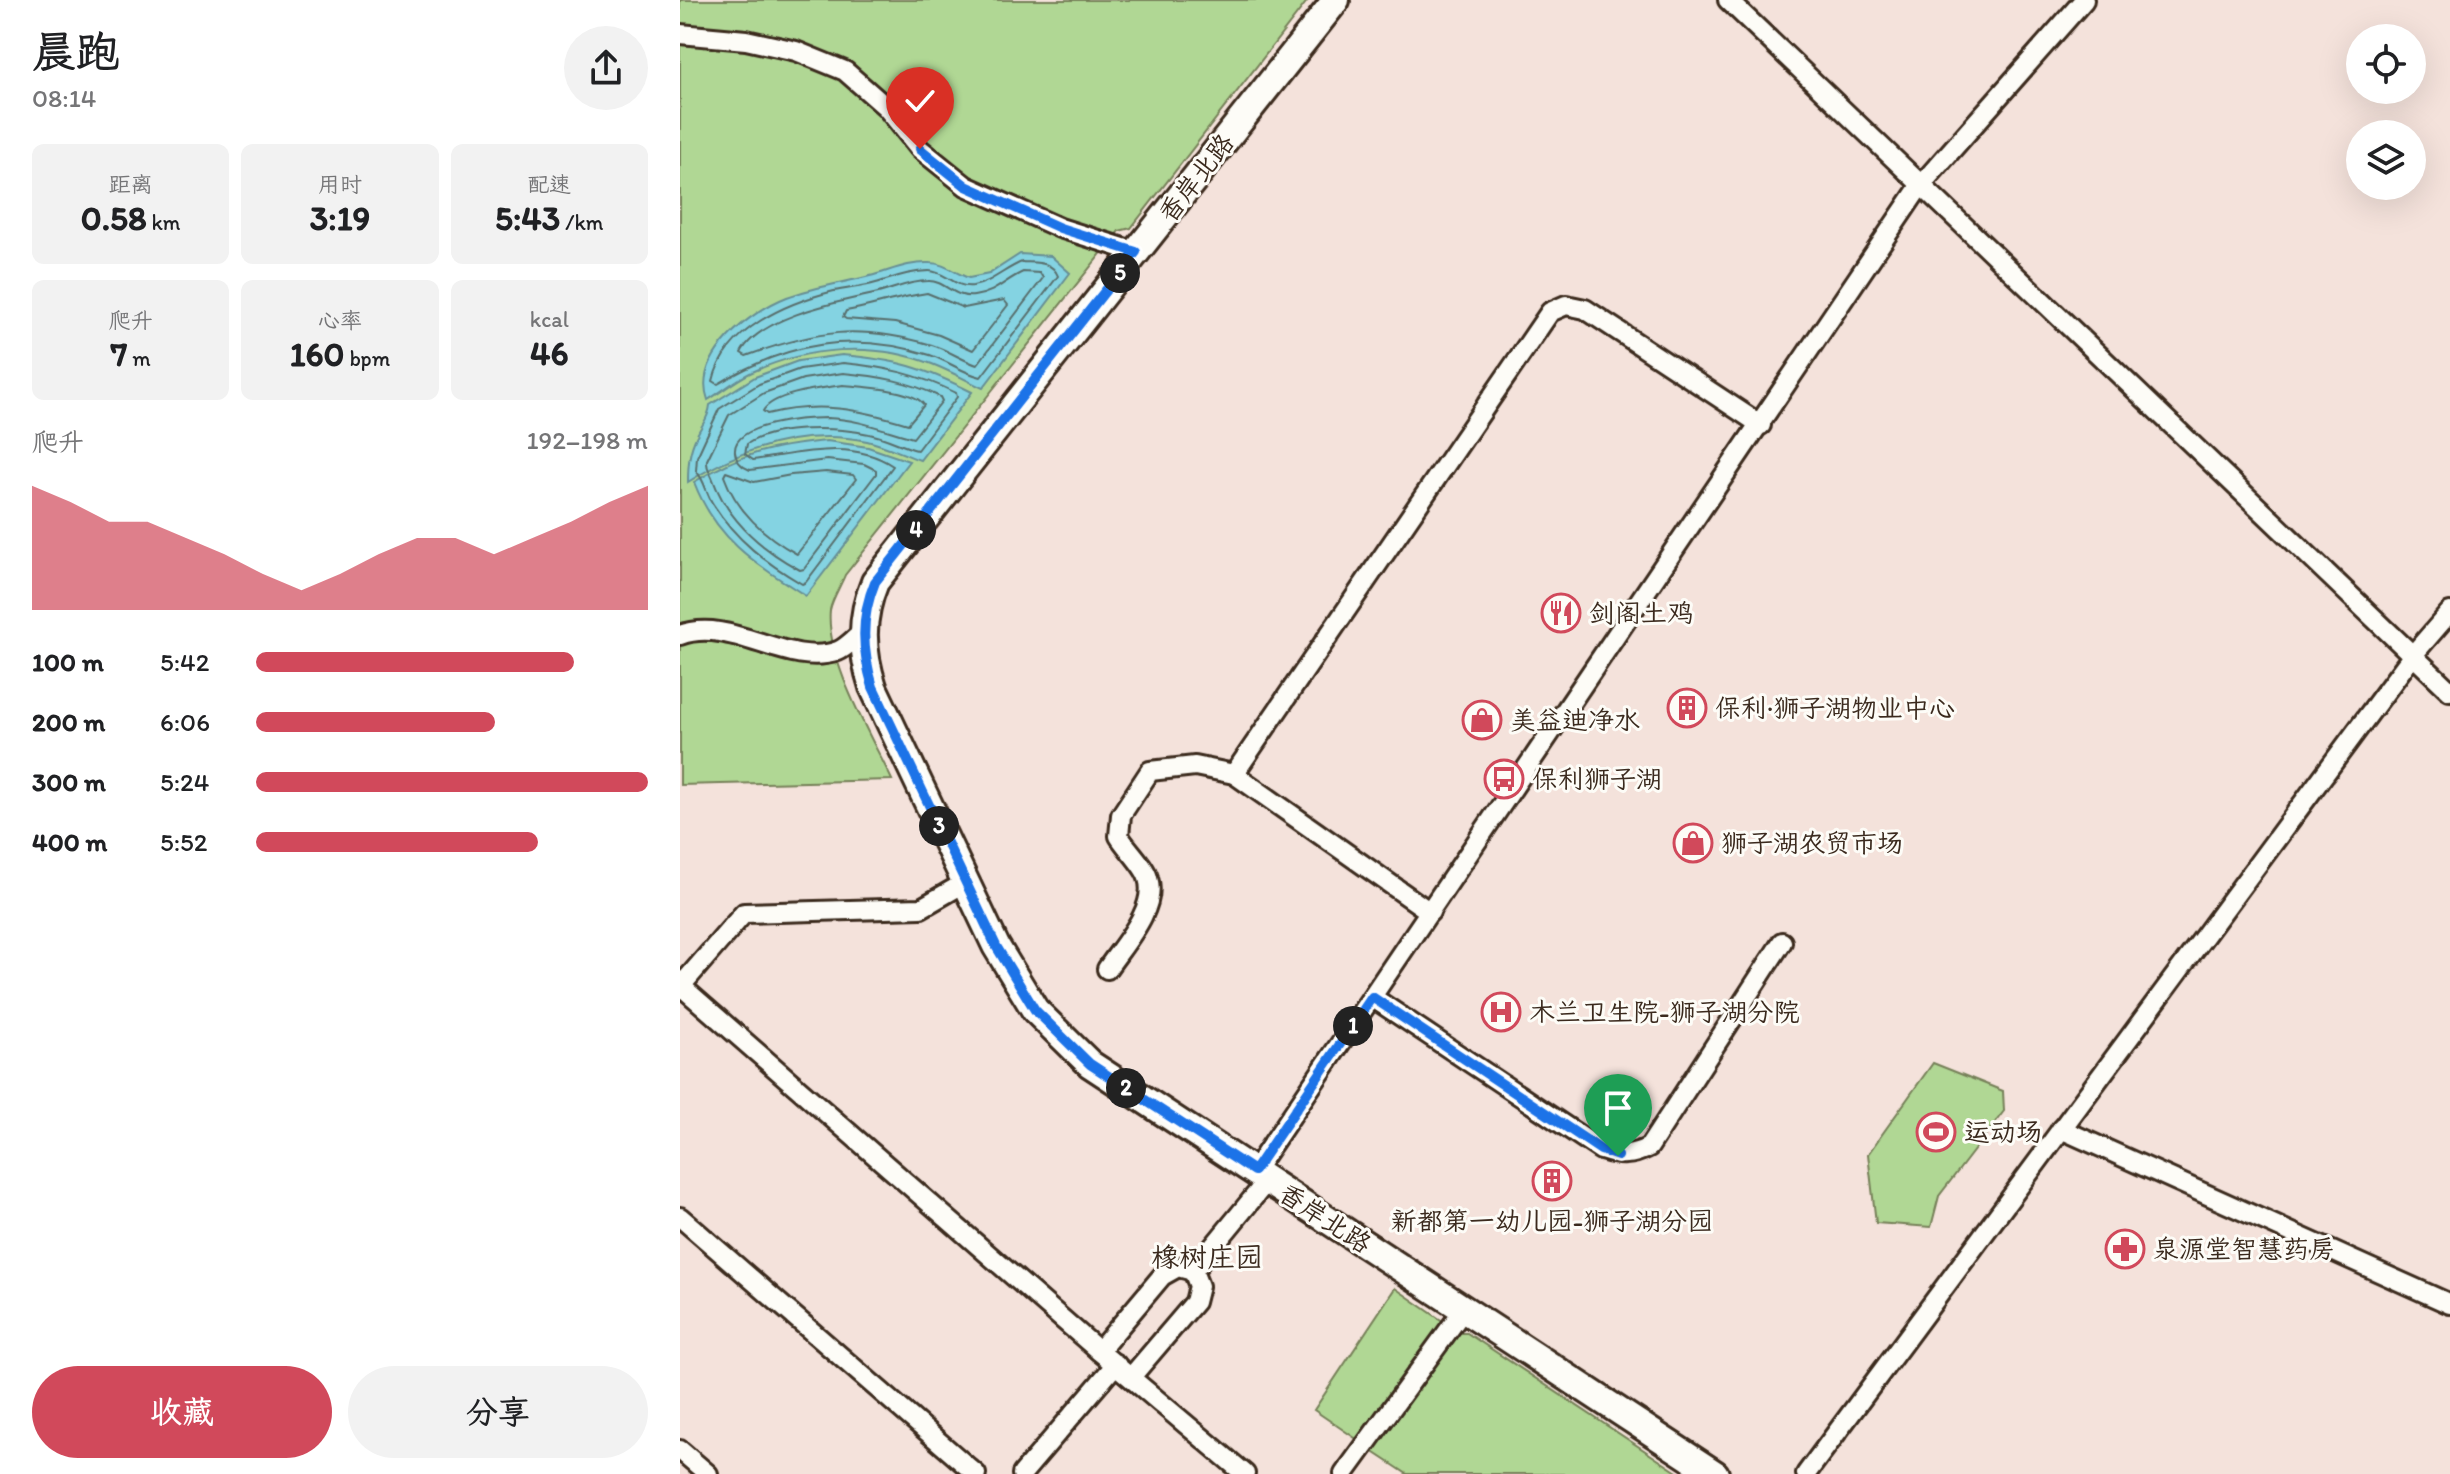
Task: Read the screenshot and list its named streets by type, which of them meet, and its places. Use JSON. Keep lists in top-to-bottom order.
{
  "streets": {
    "street": ["香岸北路"]
  },
  "districts": ["橡树庄园"],
  "places": {
    "restaurant": ["剑阁土鸡"],
    "building": ["保利·狮子湖物业中心", "新都第一幼儿园-狮子湖分园"],
    "shop": ["美益迪净水", "狮子湖农贸市场"],
    "bus stop": ["保利狮子湖"],
    "hospital": ["木兰卫生院-狮子湖分院"],
    "sports": ["运动场"],
    "pharmacy": ["泉源堂智慧药房"]
  },
  "page": {
    "heading": ["晨跑", "08:14"],
    "stats": [
      ["距离", "0.58 km"],
      ["用时", "3:19"],
      ["配速", "5:43 /km"],
      ["爬升", "7 m"],
      ["心率", "160 bpm"],
      ["kcal", "46"]
    ],
    "pins": [
      "5",
      "4",
      "3",
      "1",
      "2"
    ],
    "chart": ["爬升", "192–198 m"],
    "list": [
      {
        "name": "100 m",
        "note": "5:42"
      },
      {
        "name": "200 m",
        "note": "6:06"
      },
      {
        "name": "300 m",
        "note": "5:24"
      },
      {
        "name": "400 m",
        "note": "5:52"
      }
    ],
    "buttons": ["收藏", "分享"]
  }
}
